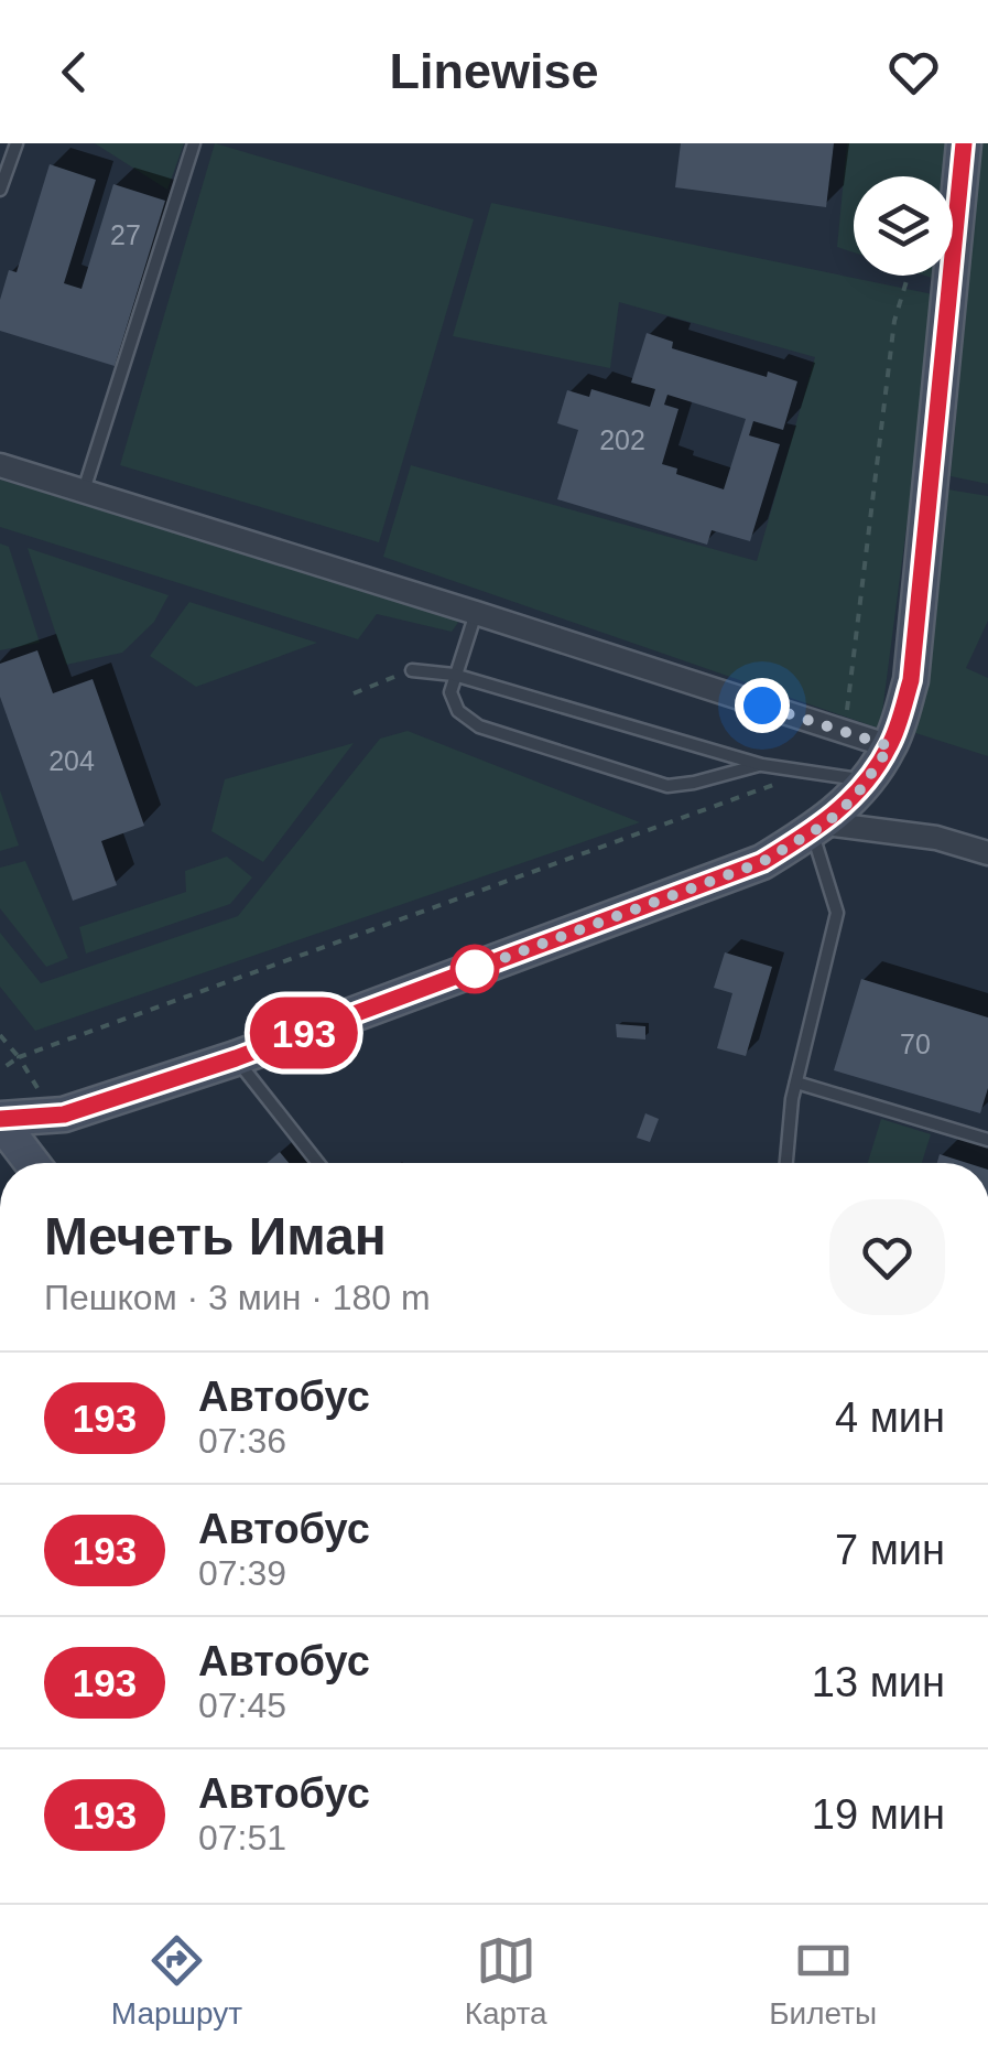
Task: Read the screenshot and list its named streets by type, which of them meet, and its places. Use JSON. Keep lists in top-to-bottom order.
{
  "lines": ["bus line 193"],
  "house_numbers": [
    "27",
    "202",
    "204",
    "70"
  ],
  "page": {
    "header": "Linewise",
    "on_map": "193",
    "heading": ["Мечеть Иман", "Пешком · 3 мин · 180 m"],
    "list": [
      {
        "mark": "193",
        "name": "Автобус",
        "note": "07:36",
        "value": "4 мин"
      },
      {
        "mark": "193",
        "name": "Автобус",
        "note": "07:39",
        "value": "7 мин"
      },
      {
        "mark": "193",
        "name": "Автобус",
        "note": "07:45",
        "value": "13 мин"
      },
      {
        "mark": "193",
        "name": "Автобус",
        "note": "07:51",
        "value": "19 мин"
      }
    ],
    "tabs": ["Маршрут", "Карта", "Билеты"]
  }
}
